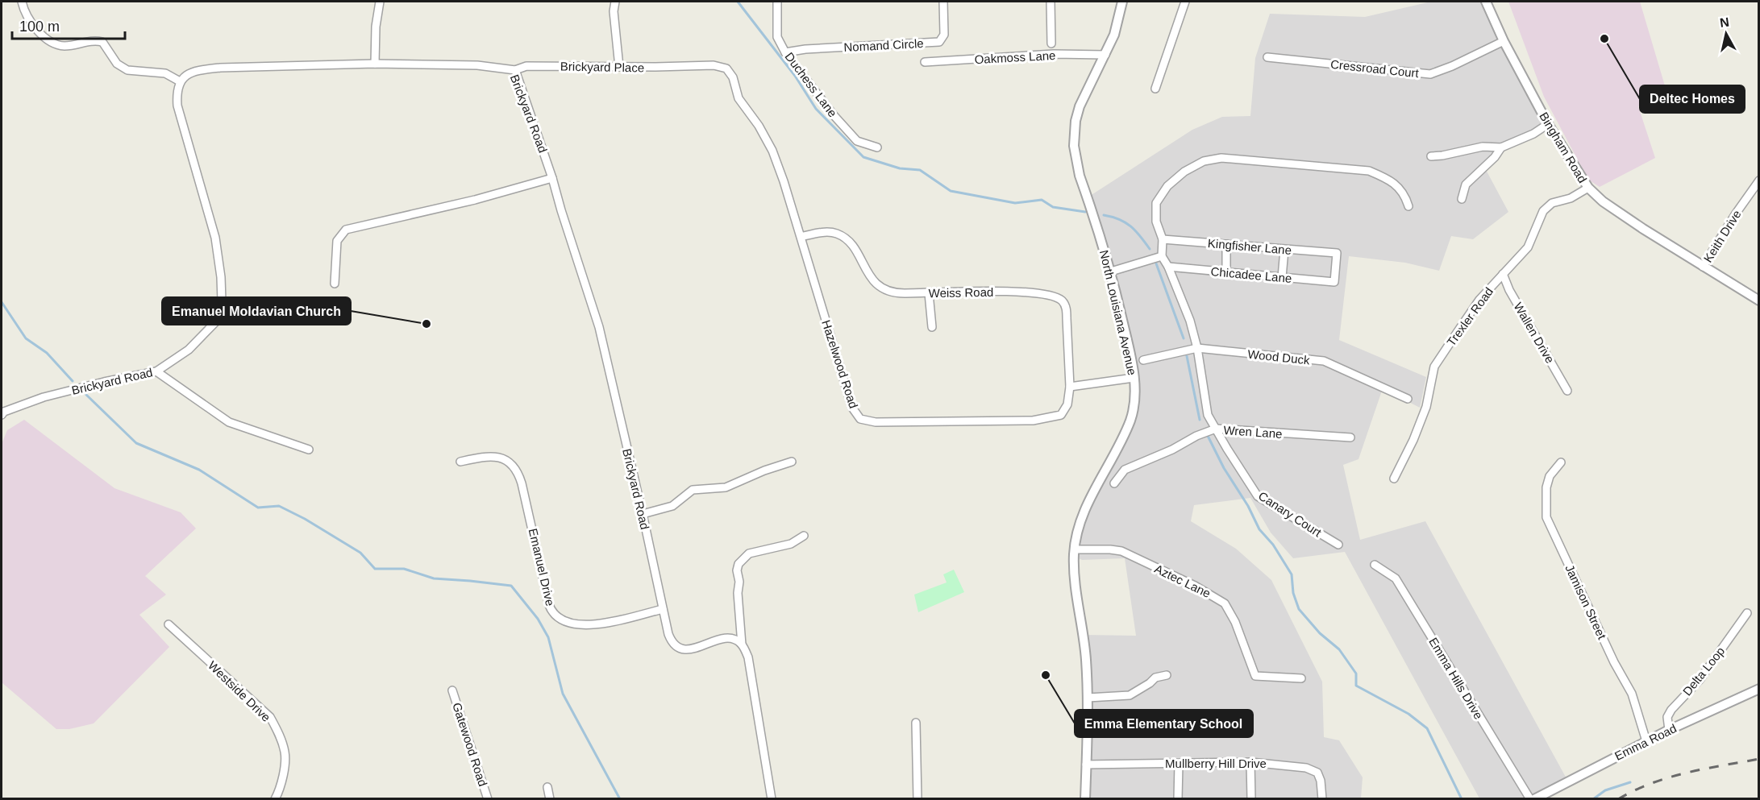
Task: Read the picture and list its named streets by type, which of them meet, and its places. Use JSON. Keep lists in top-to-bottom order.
{
  "streets": {
    "street": [
      "Nomand Circle",
      "Oakmoss Lane",
      "Brickyard Place",
      "Cressroad Court",
      "Duchess Lane",
      "Brickyard Road",
      "Bingham Road",
      "Keith Drive",
      "Kingfisher Lane",
      "Chicadee Lane",
      "Weiss Road",
      "North Louisiana Avenue",
      "Trexler Road",
      "Wallen Drive",
      "Wood Duck",
      "Hazelwood Road",
      "Wren Lane",
      "Canary Court",
      "Emanuel Drive",
      "Aztec Lane",
      "Jamison Street",
      "Delta Loop",
      "Emma Hills Drive",
      "Westside Drive",
      "Emma Road",
      "Gatewood Road",
      "Mullberry Hill Drive"
    ]
  },
  "crossings": [
    ["Nomand Circle", "Duchess Lane"],
    ["Oakmoss Lane", "North Louisiana Avenue"],
    ["Brickyard Place", "Brickyard Road"],
    ["Brickyard Place", "Hazelwood Road"],
    ["Cressroad Court", "Bingham Road"],
    ["Brickyard Road", "Emanuel Drive"],
    ["Bingham Road", "Keith Drive"],
    ["Bingham Road", "Trexler Road"],
    ["Kingfisher Lane", "Chicadee Lane"],
    ["Chicadee Lane", "Canary Court"],
    ["Weiss Road", "Hazelwood Road"],
    ["North Louisiana Avenue", "Aztec Lane"],
    ["North Louisiana Avenue", "Mullberry Hill Drive"],
    ["Trexler Road", "Wallen Drive"],
    ["Wood Duck", "Canary Court"],
    ["Wren Lane", "Canary Court"],
    ["Jamison Street", "Emma Road"],
    ["Delta Loop", "Emma Road"]
  ],
  "places": ["Deltec Homes", "Emanuel Moldavian Church", "Emma Elementary School"],
  "scale_bar": "100 m",
  "north": "top"
}
